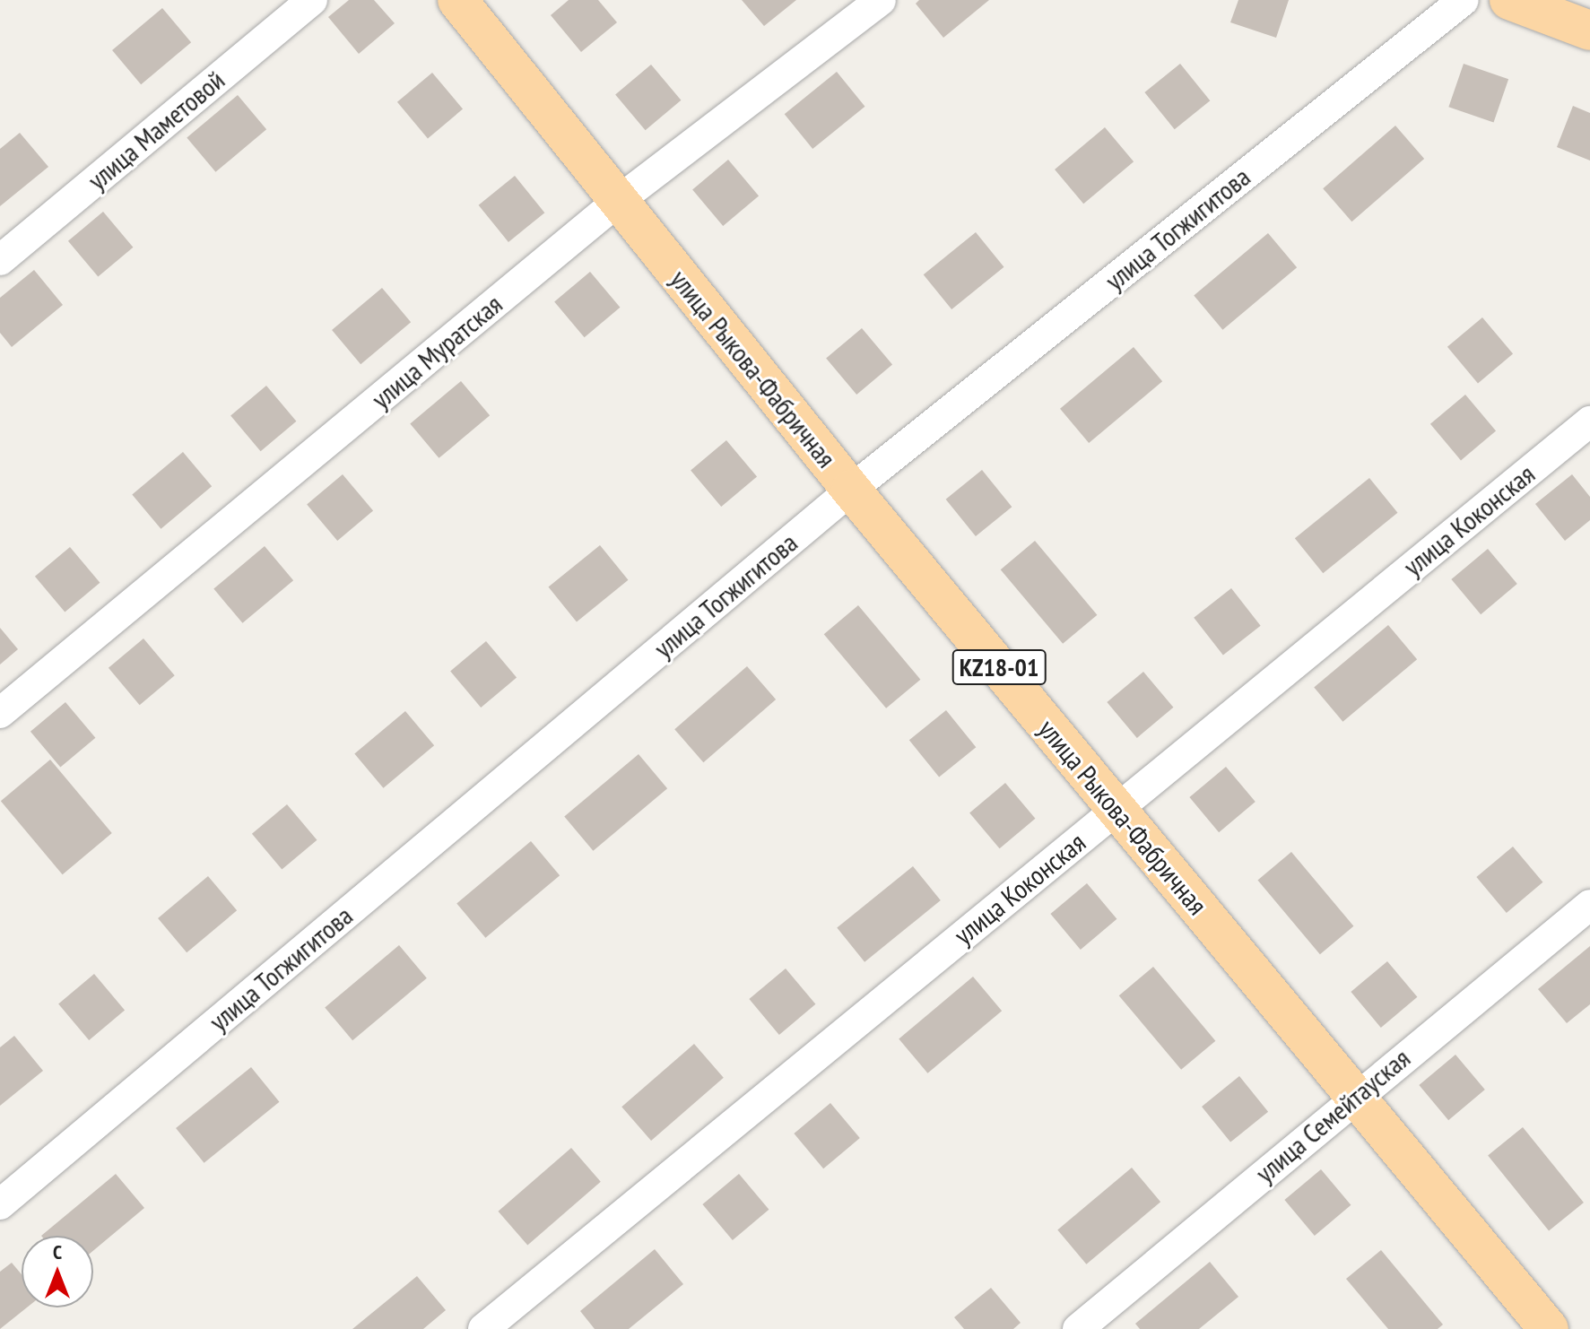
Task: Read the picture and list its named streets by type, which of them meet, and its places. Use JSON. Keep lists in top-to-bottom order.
{
  "streets": {
    "main road": ["улица Рыкова-Фабричная", "KZ18-01"],
    "street": [
      "улица Маметовой",
      "улица Тогжигитова",
      "улица Муратская",
      "улица Коконская",
      "улица Семейтауская"
    ]
  },
  "crossings": [
    ["улица Тогжигитова", "улица Рыкова-Фабричная"],
    ["улица Муратская", "улица Рыкова-Фабричная"],
    ["улица Рыкова-Фабричная", "улица Коконская"],
    ["улица Рыкова-Фабричная", "улица Семейтауская"]
  ],
  "north": "top"
}
